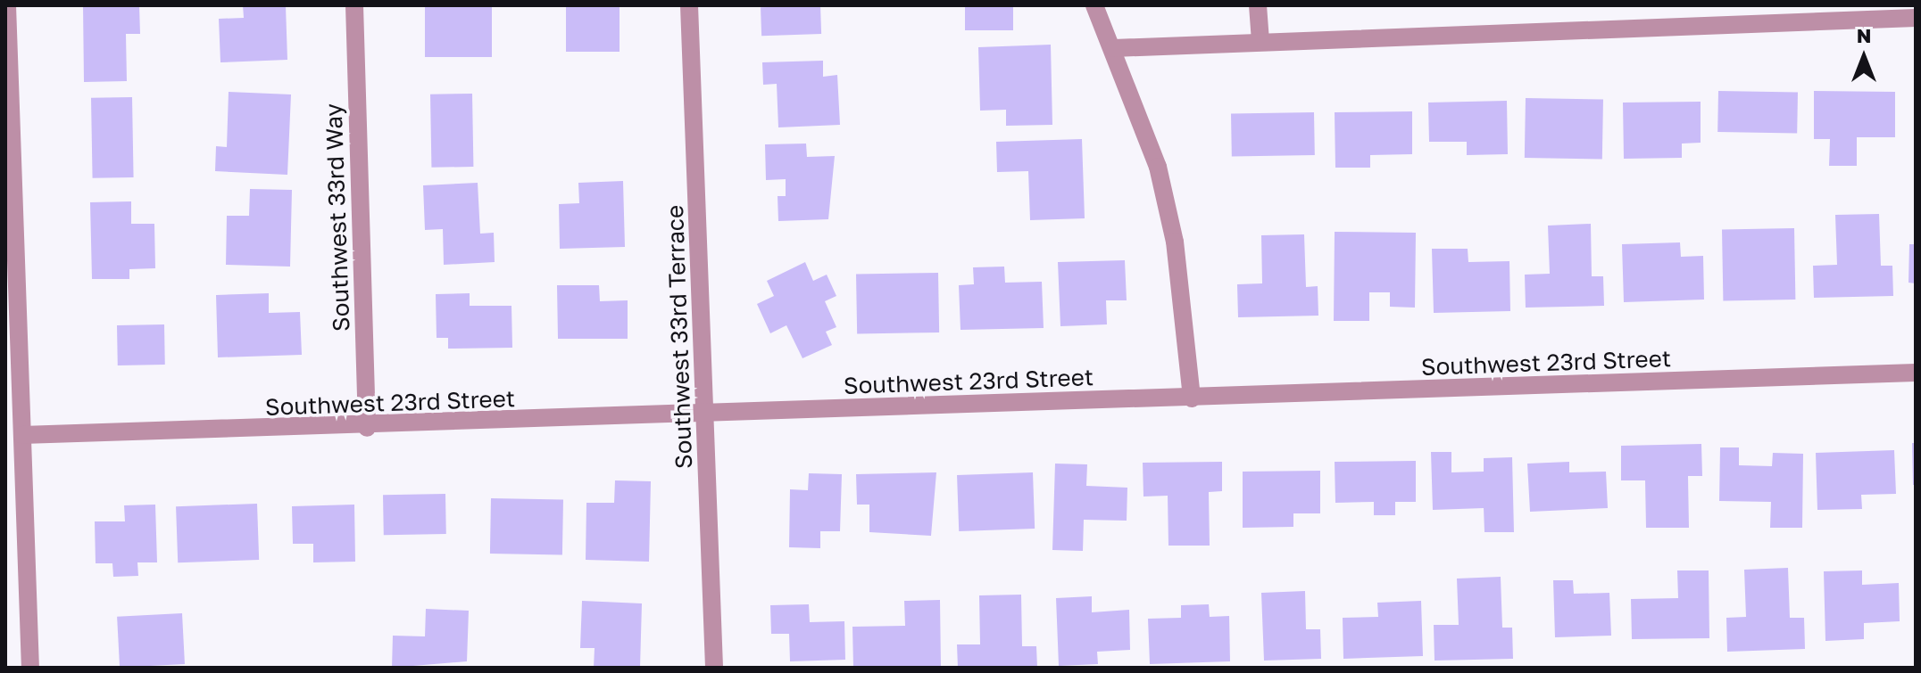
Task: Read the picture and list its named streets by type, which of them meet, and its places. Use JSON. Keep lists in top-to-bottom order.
{
  "streets": {
    "street": ["Southwest 33rd Way", "Southwest 33rd Terrace", "Southwest 23rd Street"]
  },
  "crossings": [
    ["Southwest 33rd Way", "Southwest 23rd Street"],
    ["Southwest 33rd Terrace", "Southwest 23rd Street"]
  ],
  "north": "top"
}
